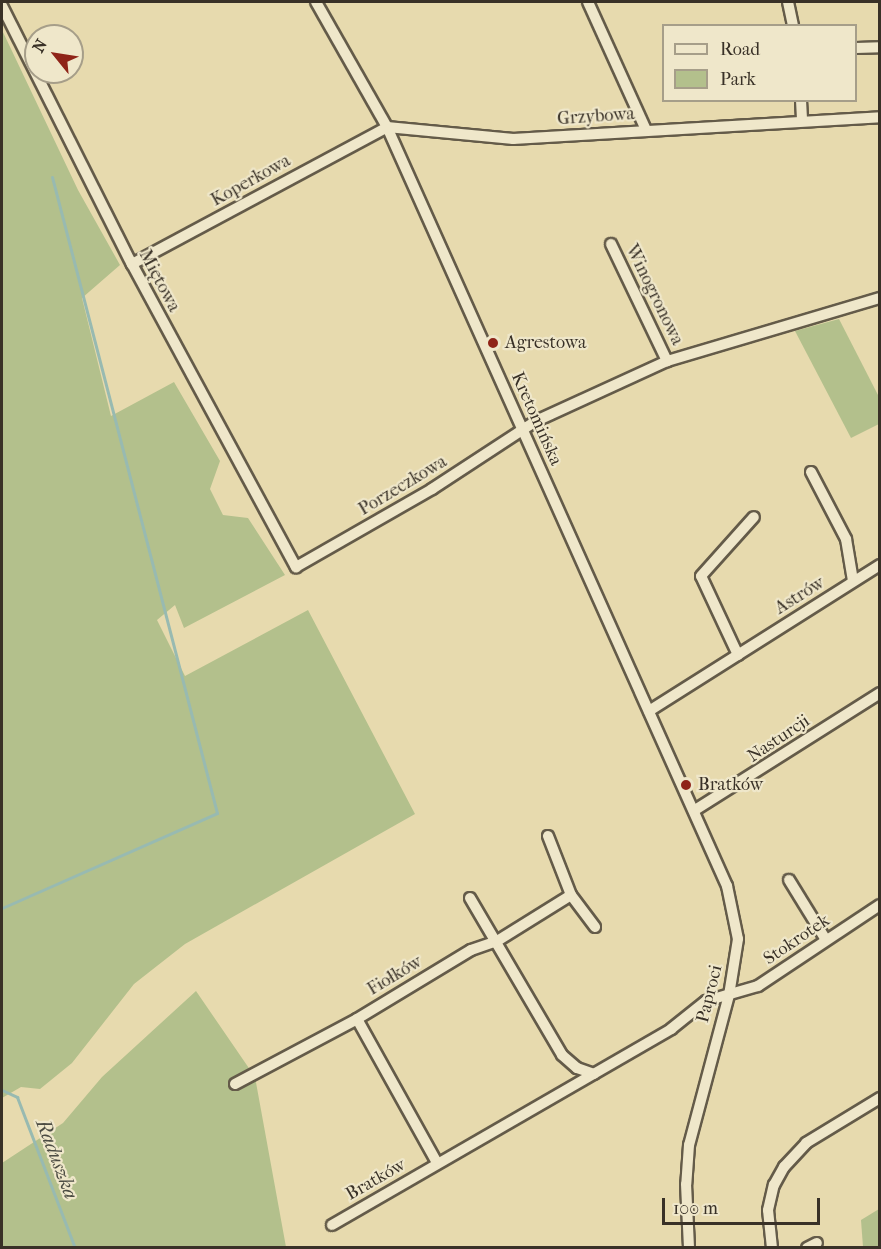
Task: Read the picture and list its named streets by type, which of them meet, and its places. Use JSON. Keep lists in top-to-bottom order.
{
  "streets": {
    "street": [
      "Grzybowa",
      "Koperkowa",
      "Miętowa",
      "Winogronowa",
      "Kretomińska",
      "Porzeczkowa",
      "Astrów",
      "Nasturcji",
      "Stokrotek",
      "Fiołków",
      "Paproci",
      "Bratków"
    ]
  },
  "crossings": [
    ["Grzybowa", "Koperkowa"],
    ["Grzybowa", "Kretomińska"],
    ["Koperkowa", "Miętowa"],
    ["Koperkowa", "Kretomińska"],
    ["Miętowa", "Porzeczkowa"],
    ["Kretomińska", "Porzeczkowa"],
    ["Kretomińska", "Astrów"],
    ["Kretomińska", "Paproci"],
    ["Nasturcji", "Paproci"],
    ["Stokrotek", "Paproci"],
    ["Stokrotek", "Bratków"],
    ["Paproci", "Bratków"]
  ],
  "water": ["Raduszka"],
  "places": ["Agrestowa", "Bratków"],
  "legend": ["Road", "Park"],
  "scale_bar": "100 m",
  "north": "top left"
}
